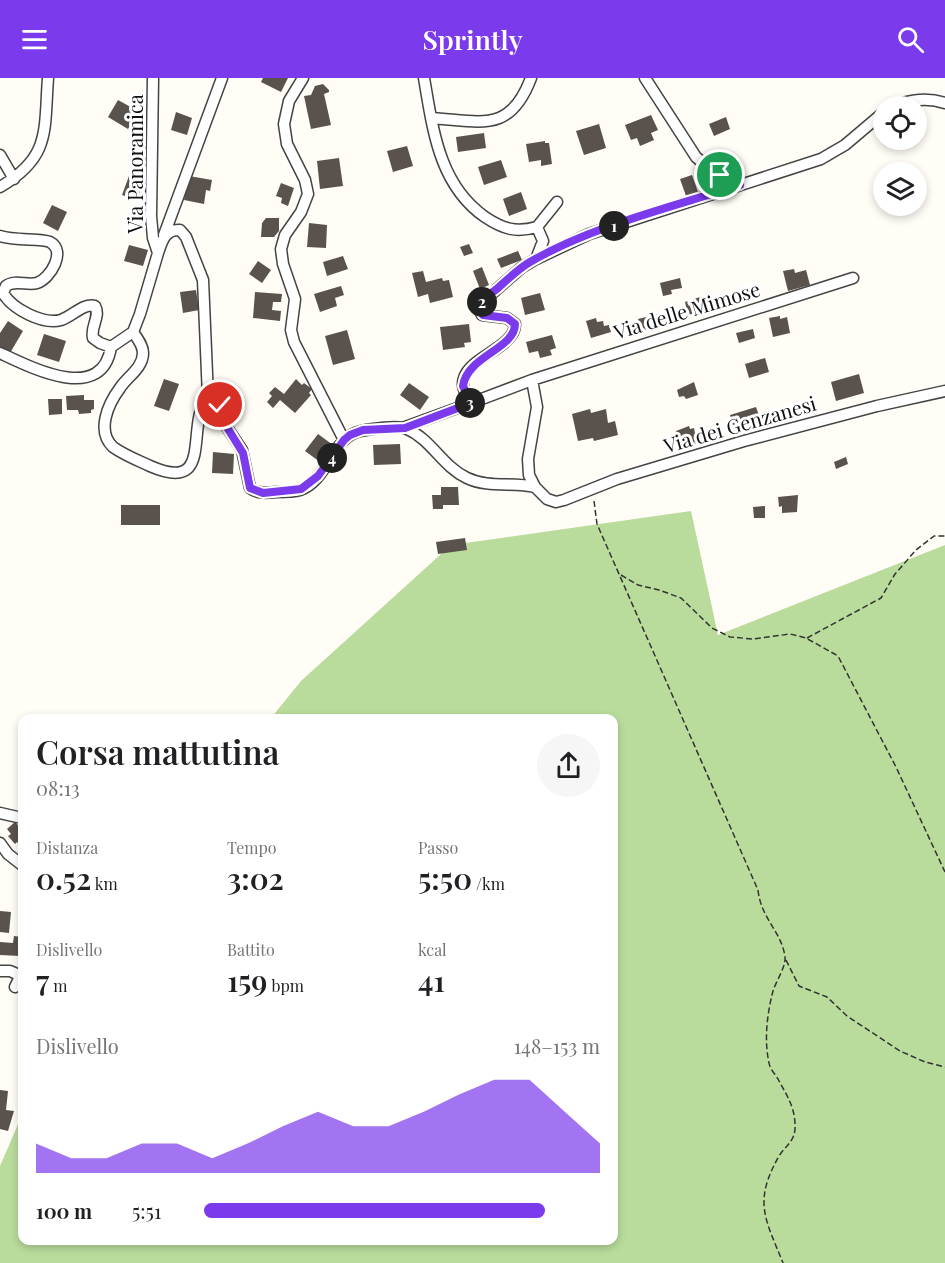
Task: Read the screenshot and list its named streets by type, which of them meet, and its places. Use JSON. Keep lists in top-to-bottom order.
{
  "streets": {
    "street": ["Via Panoramica", "Via delle Mimose", "Via dei Genzanesi"]
  },
  "page": {
    "header": "Sprintly",
    "pins": [
      "1",
      "2",
      "3",
      "4"
    ],
    "heading": ["Corsa mattutina", "08:13"],
    "stats": [
      ["Distanza", "0.52 km"],
      ["Tempo", "3:02"],
      ["Passo", "5:50 /km"],
      ["Dislivello", "7 m"],
      ["Battito", "159 bpm"],
      ["kcal", "41"]
    ],
    "chart": ["Dislivello", "148–153 m"],
    "list": [
      {
        "name": "100 m",
        "note": "5:51"
      }
    ]
  }
}
